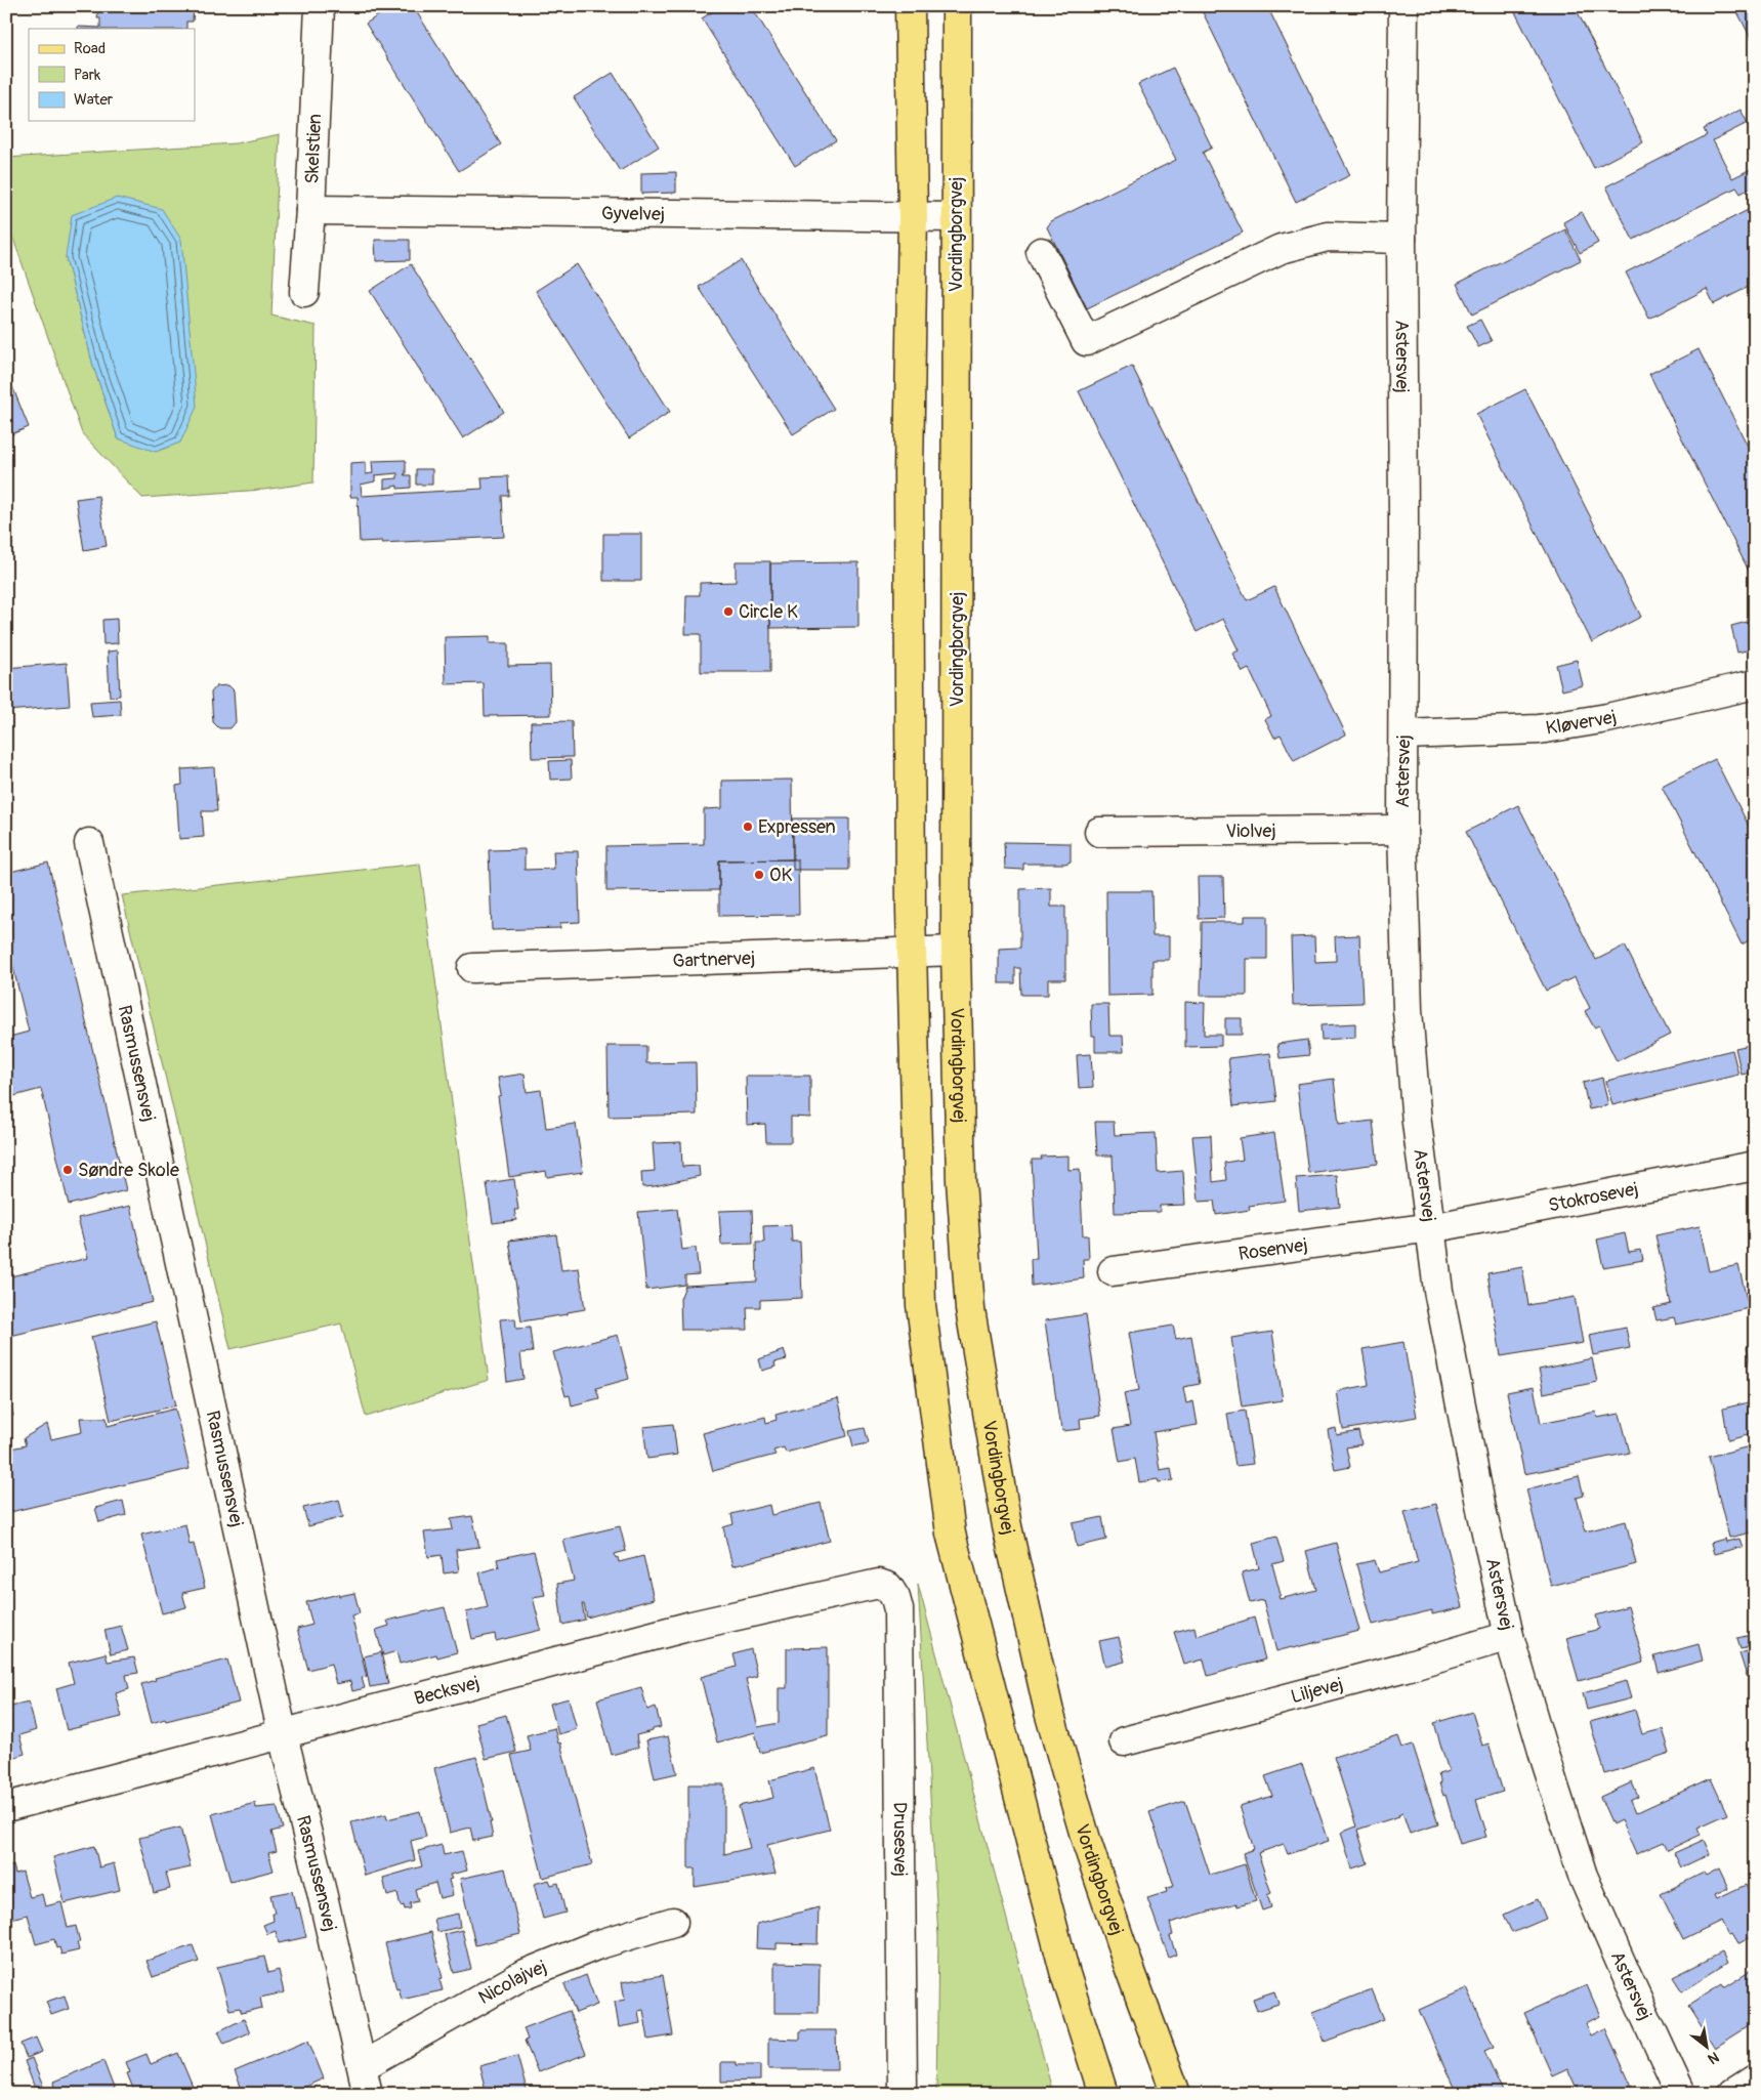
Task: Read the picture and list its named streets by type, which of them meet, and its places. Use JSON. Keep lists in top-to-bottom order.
{
  "streets": {
    "main road": ["Vordingborgvej"],
    "street": [
      "Skelstien",
      "Gyvelvej",
      "Astersvej",
      "Kløvervej",
      "Violvej",
      "Gartnervej",
      "Rasmussensvej",
      "Stokrosevej",
      "Rosenvej",
      "Liljevej",
      "Becksvej",
      "Drusesvej",
      "Nicolajvej"
    ]
  },
  "crossings": [
    ["Skelstien", "Gyvelvej"],
    ["Gyvelvej", "Vordingborgvej"],
    ["Vordingborgvej", "Gartnervej"],
    ["Astersvej", "Kløvervej"],
    ["Astersvej", "Violvej"],
    ["Astersvej", "Stokrosevej"],
    ["Astersvej", "Rosenvej"],
    ["Astersvej", "Liljevej"],
    ["Rasmussensvej", "Becksvej"],
    ["Rasmussensvej", "Nicolajvej"],
    ["Stokrosevej", "Rosenvej"],
    ["Becksvej", "Drusesvej"]
  ],
  "places": [
    "Circle K",
    "Expressen",
    "OK",
    "Søndre Skole"
  ],
  "legend": ["Road", "Park", "Water"],
  "north": "bottom right"
}
